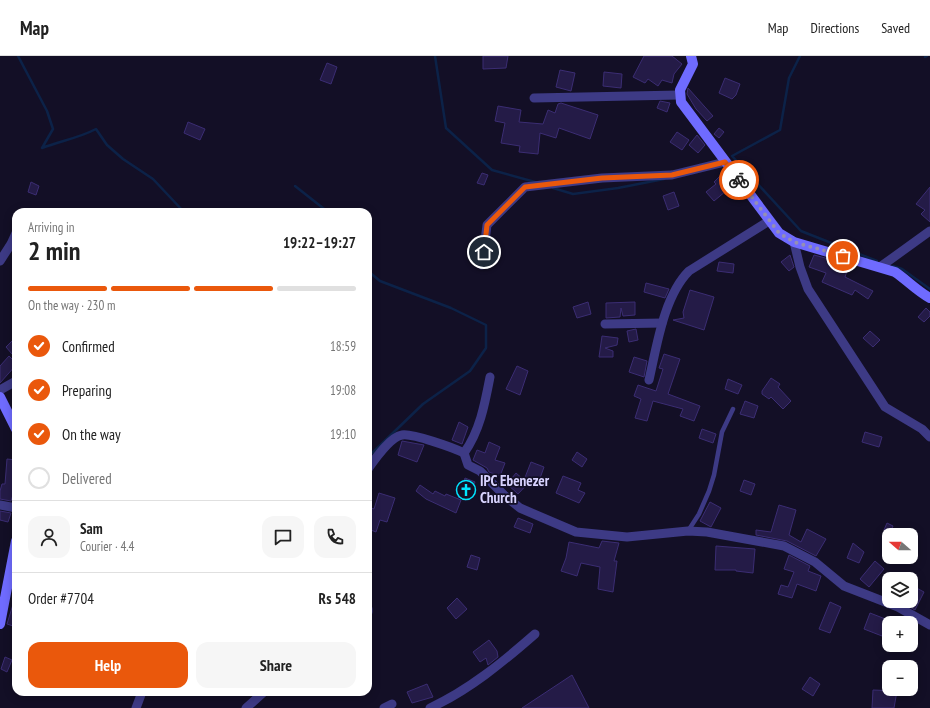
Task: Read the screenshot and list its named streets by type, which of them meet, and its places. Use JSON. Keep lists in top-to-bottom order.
{
  "places": {
    "church": ["IPC Ebenezer Church"]
  },
  "north": "left",
  "page": {
    "header": "Map",
    "nav": ["Map", "Directions", "Saved"],
    "heading": ["2 min", "Arriving in", "19:22–19:27"],
    "panel": [
      "Sam",
      "Courier · 4.4",
      "Order #7704",
      "Rs 548"
    ],
    "bar": "On the way · 230 m",
    "list": [
      ["Confirmed", "18:59"],
      ["Preparing", "19:08"],
      ["On the way", "19:10"],
      "Delivered"
    ],
    "map_buttons": ["+", "−"],
    "buttons": ["Help", "Share"]
  }
}
